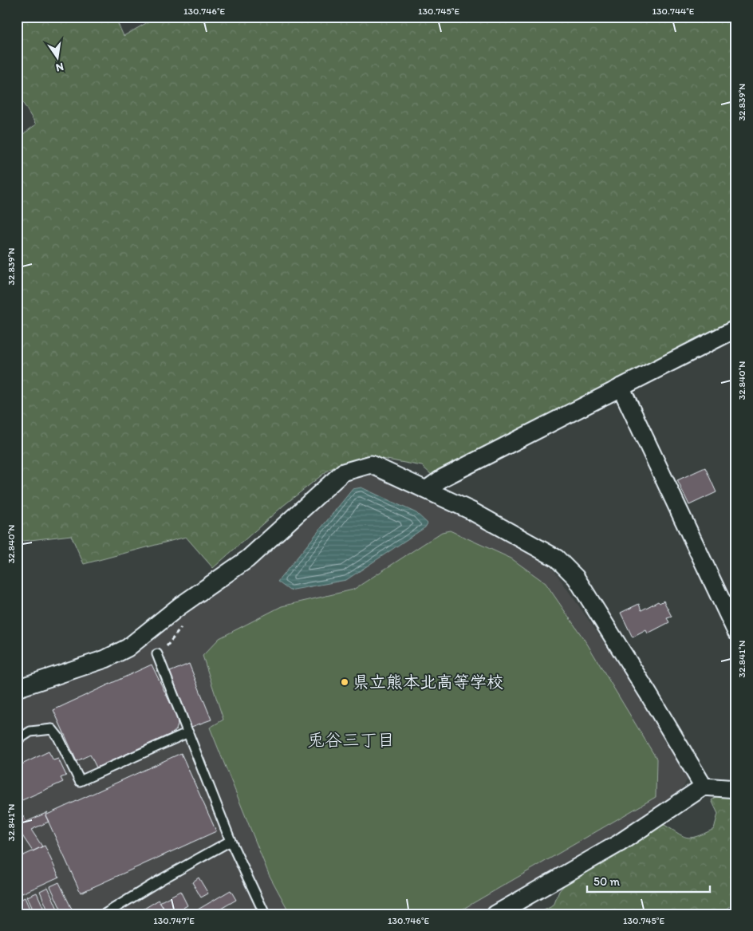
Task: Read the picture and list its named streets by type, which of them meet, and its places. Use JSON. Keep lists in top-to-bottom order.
{
  "districts": ["兎谷三丁目"],
  "places": ["県立熊本北高等学校"],
  "scale_bar": "50 m",
  "north": "bottom",
  "coordinates": [
    "130.746°E",
    "130.745°E",
    "130.744°E",
    "32.839°N",
    "32.840°N",
    "32.841°N",
    "130.747°E"
  ]
}
